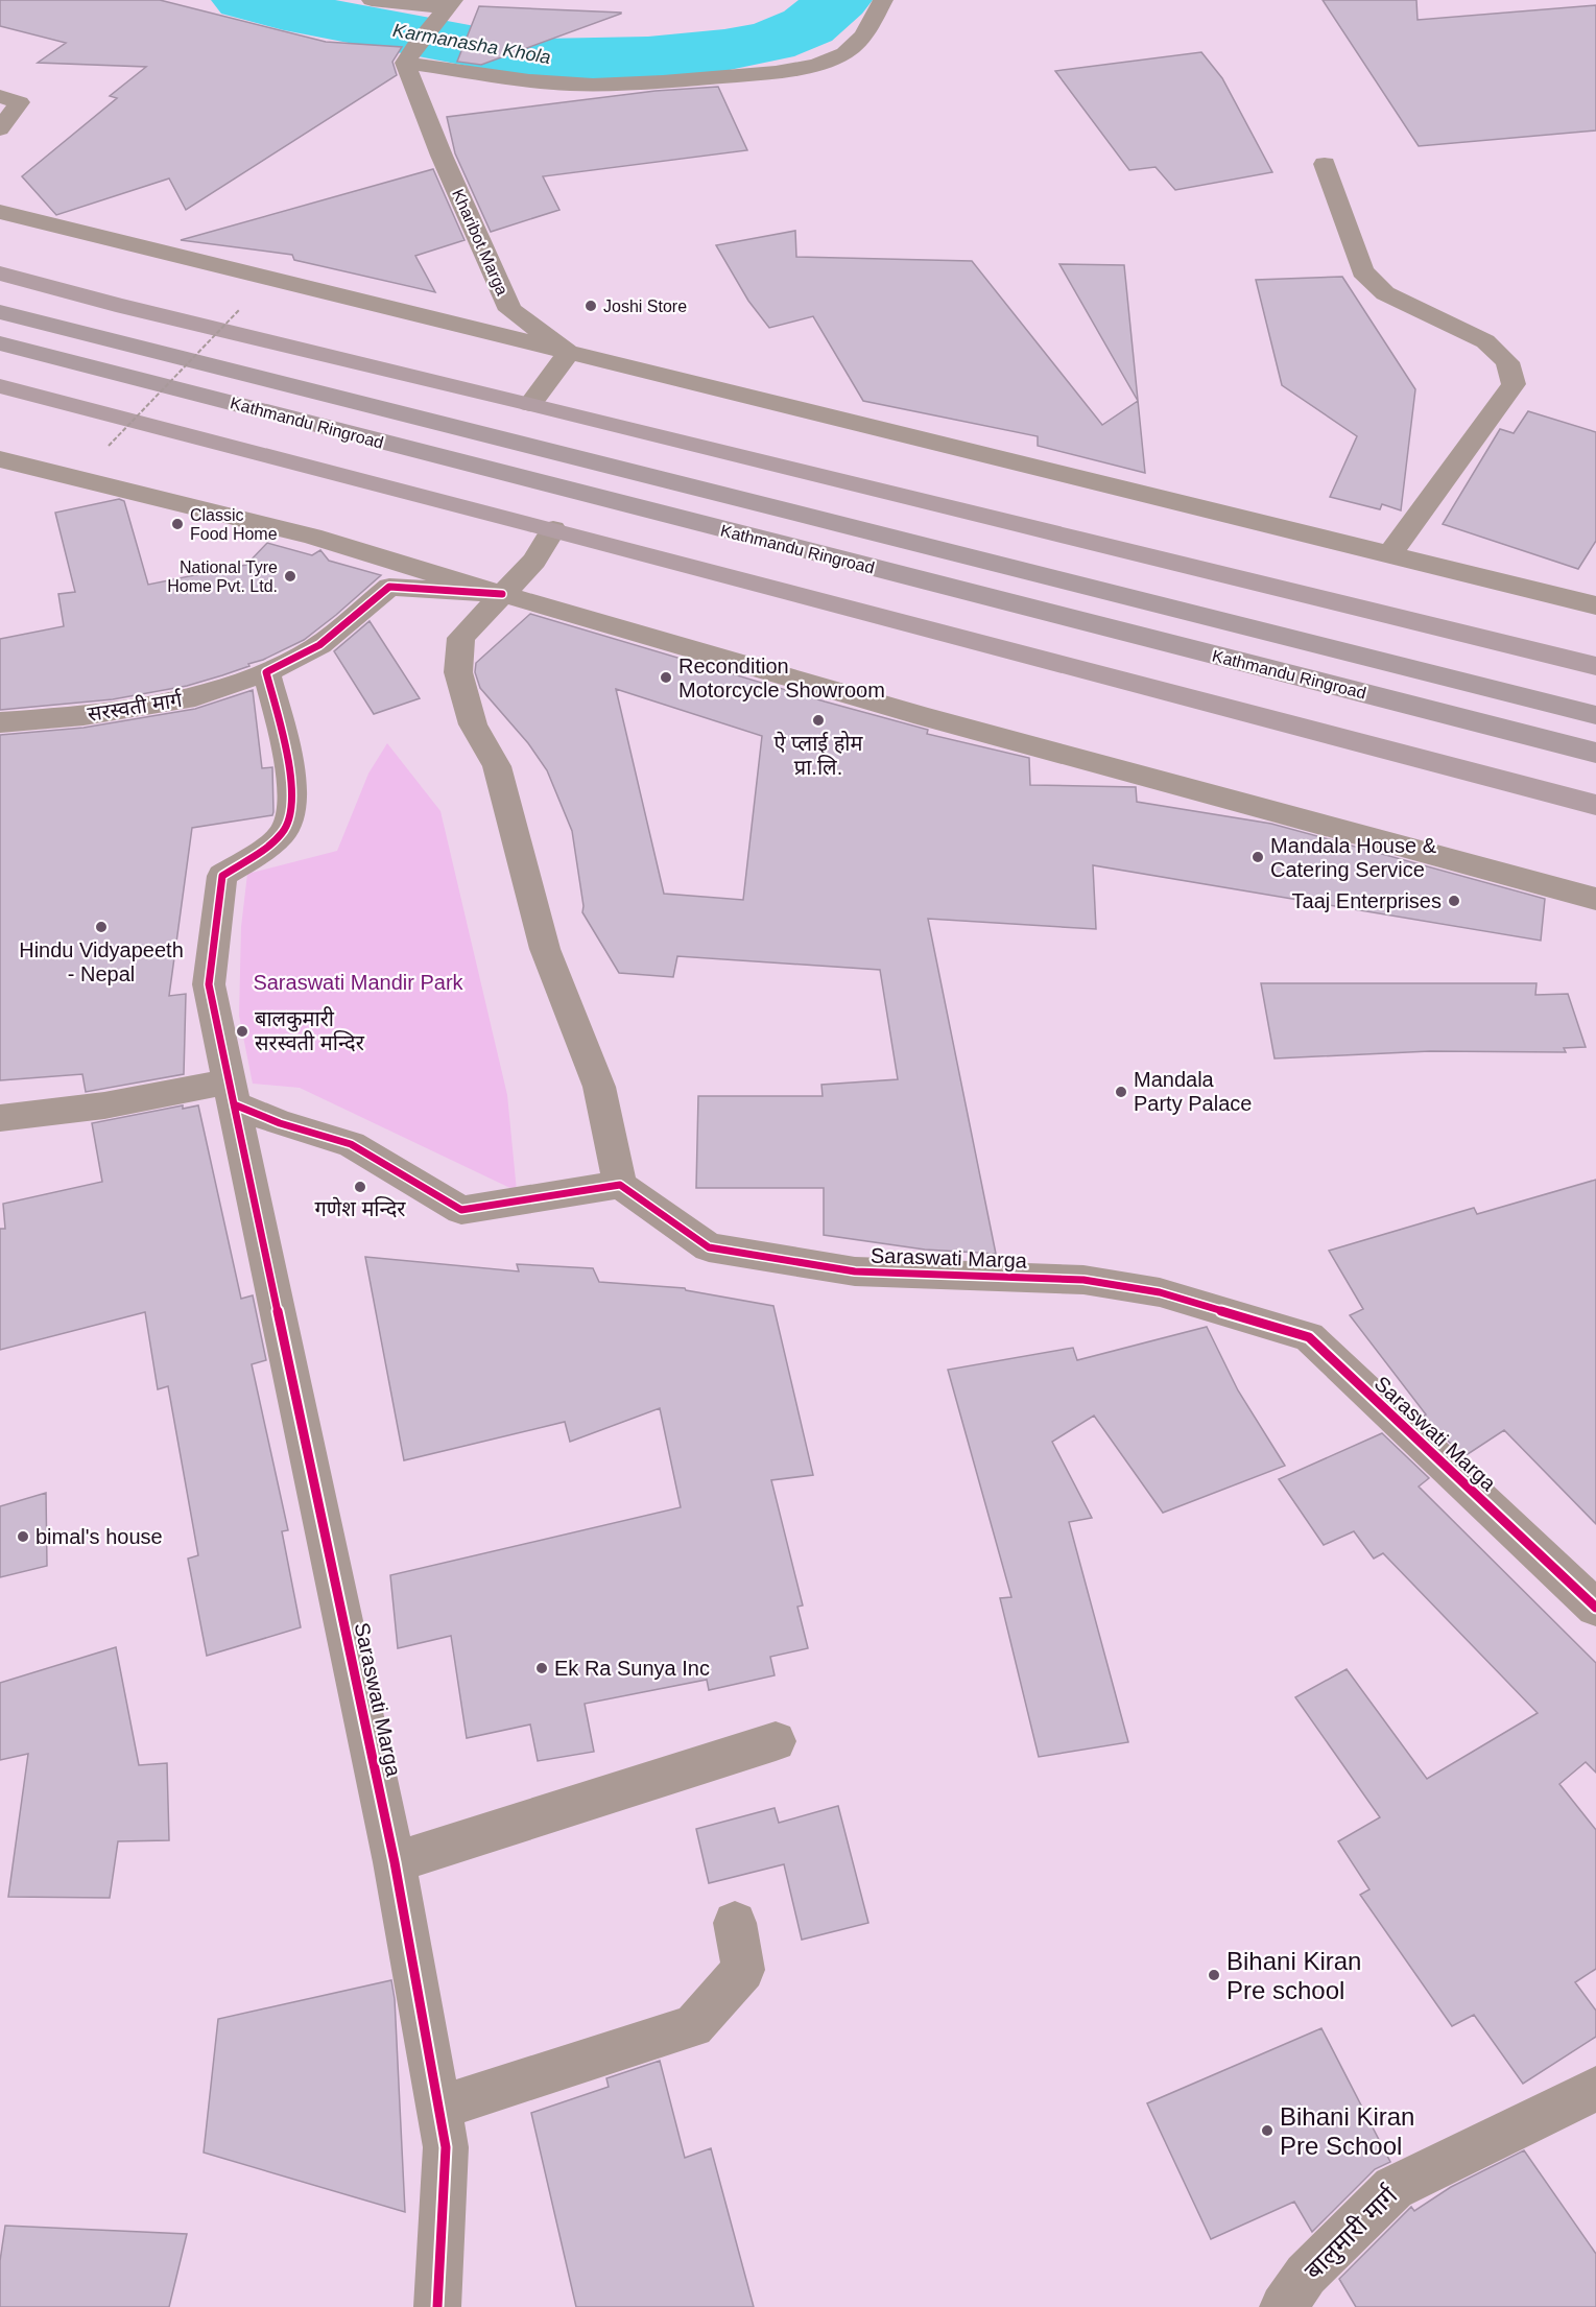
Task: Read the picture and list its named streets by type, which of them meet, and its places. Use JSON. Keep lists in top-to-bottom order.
{
  "streets": {
    "highway": ["Kathmandu Ringroad"],
    "street": [
      "Kharibot Marga",
      "सरस्वती मार्ग",
      "Saraswati Marga",
      "बालुमारी मार्ग"
    ]
  },
  "crossings": [
    ["सरस्वती मार्ग", "Saraswati Marga"]
  ],
  "water": ["Karmanasha Khola"],
  "parks": ["Saraswati Mandir Park"],
  "places": [
    "Joshi Store",
    "Classic Food Home",
    "National Tyre Home Pvt. Ltd.",
    "Recondition Motorcycle Showroom",
    "ऐ प्लाई होम प्रा.लि.",
    "Mandala House & Catering Service",
    "Taaj Enterprises",
    "Hindu Vidyapeeth - Nepal",
    "बालकुमारी सरस्वती मन्दिर",
    "Mandala Party Palace",
    "गणेश मन्दिर",
    "bimal's house",
    "Ek Ra Sunya Inc",
    "Bihani Kiran Pre school",
    "Bihani Kiran Pre School"
  ]
}
